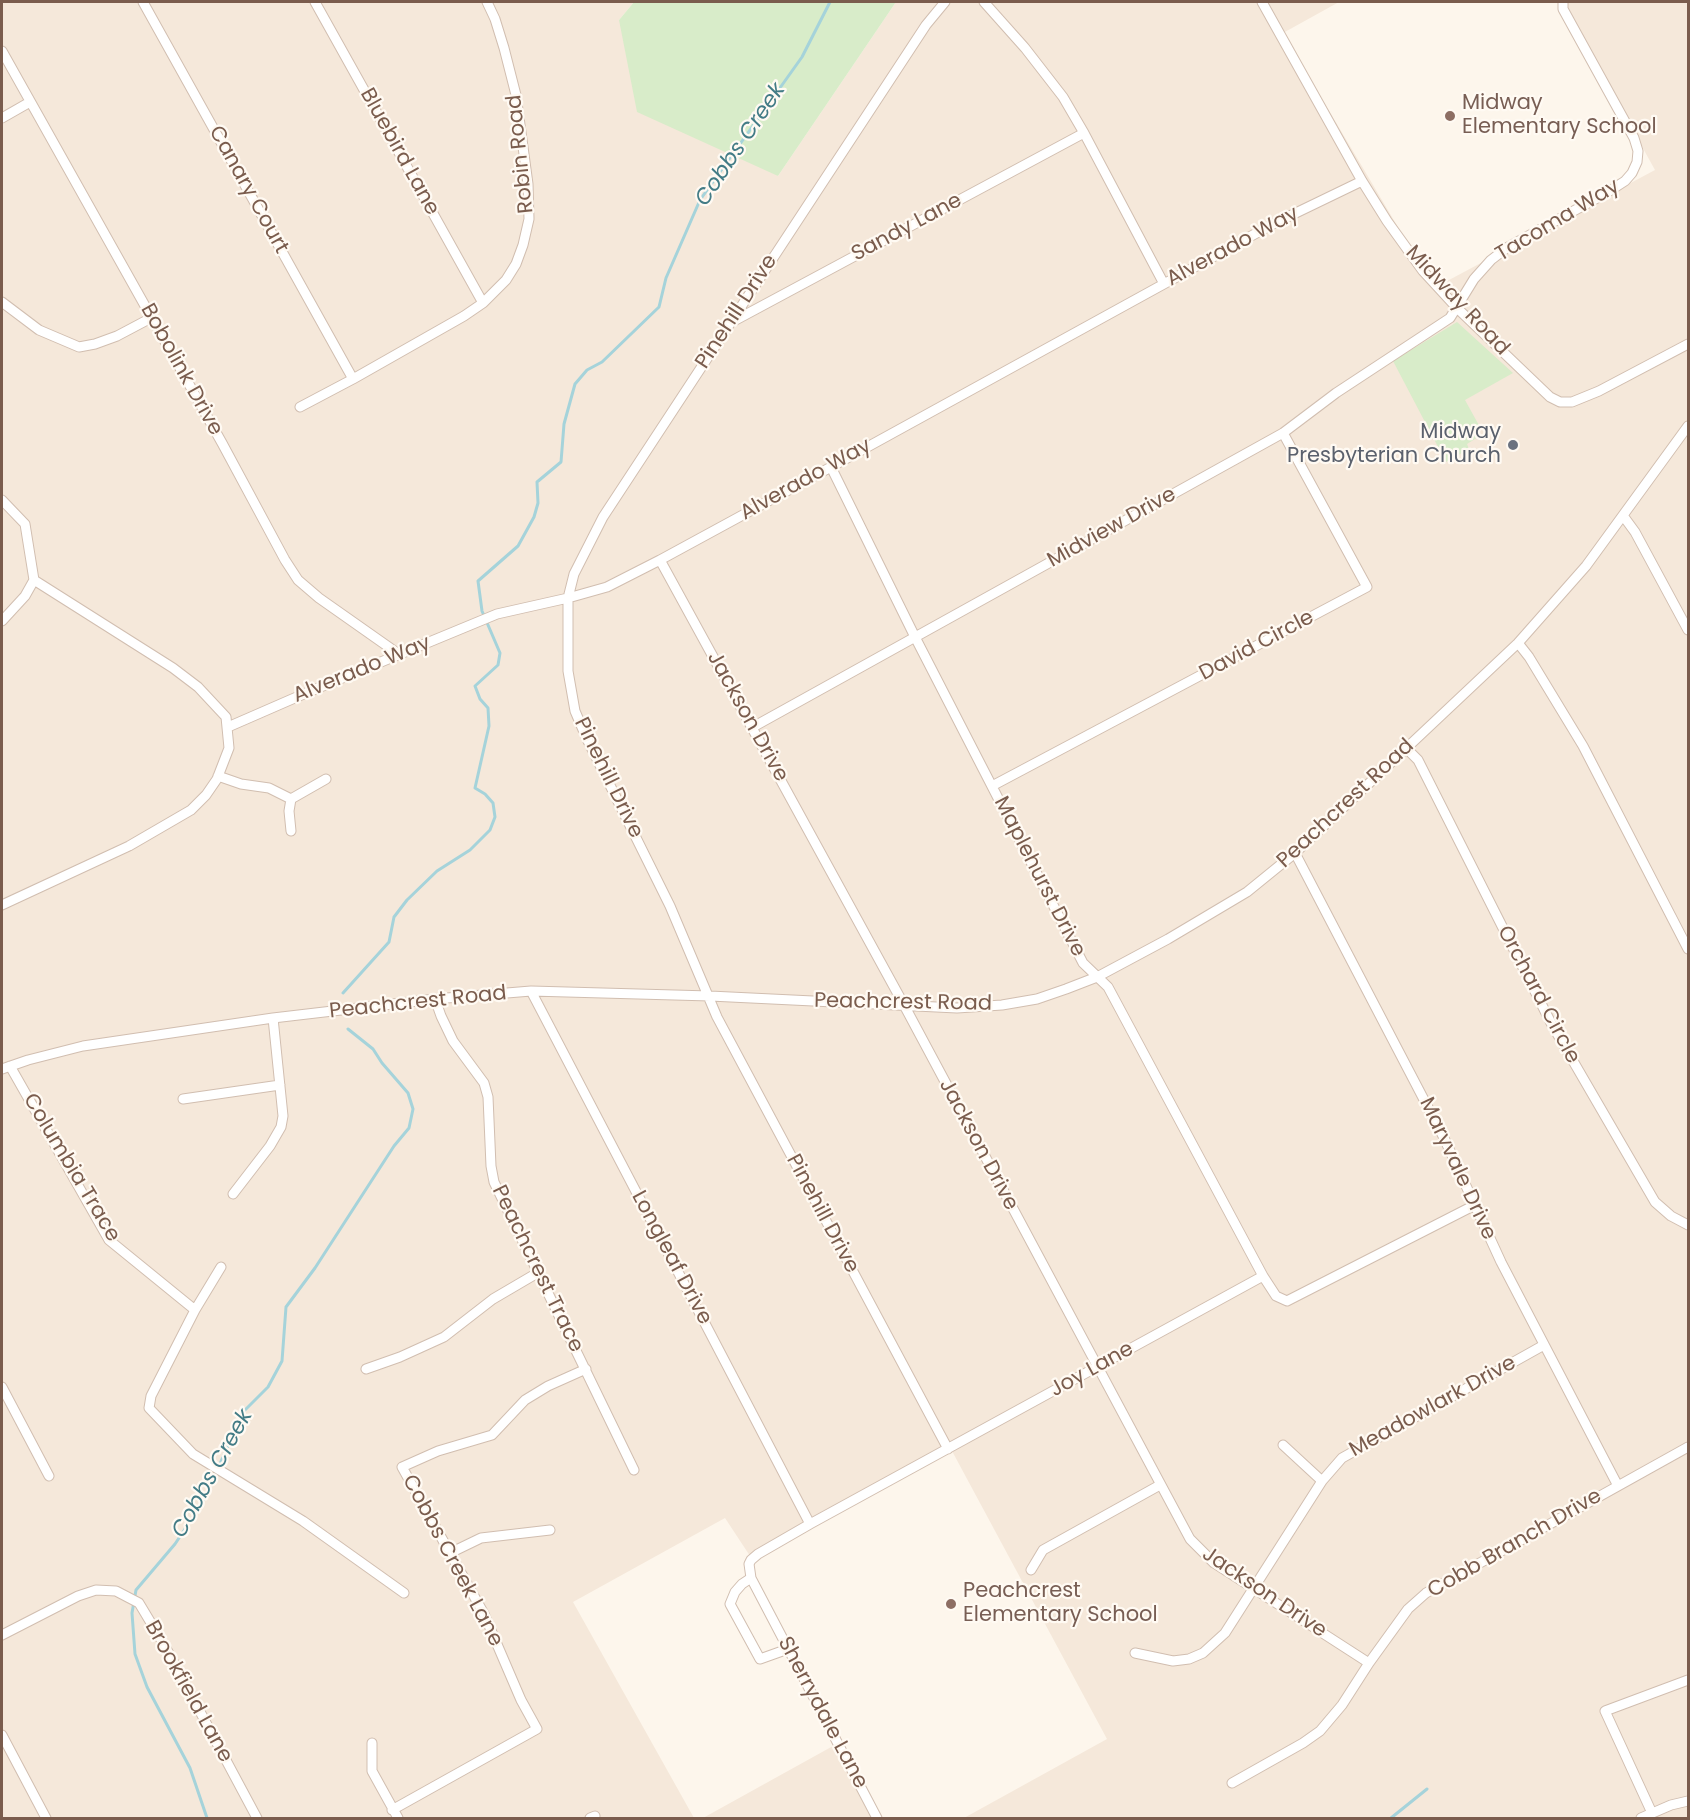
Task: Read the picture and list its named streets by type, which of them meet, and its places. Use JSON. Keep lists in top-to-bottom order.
{
  "streets": {
    "street": [
      "Bluebird Lane",
      "Robin Road",
      "Canary Court",
      "Tacoma Way",
      "Sandy Lane",
      "Alverado Way",
      "Midway Road",
      "Pinehill Drive",
      "Bobolink Drive",
      "Midview Drive",
      "David Circle",
      "Jackson Drive",
      "Peachcrest Road",
      "Maplehurst Drive",
      "Orchard Circle",
      "Columbia Trace",
      "Maryvale Drive",
      "Longleaf Drive",
      "Peachcrest Trace",
      "Joy Lane",
      "Meadowlark Drive",
      "Cobb Branch Drive",
      "Cobbs Creek Lane",
      "Brookfield Lane",
      "Sherrydale Lane"
    ]
  },
  "crossings": [
    ["Bluebird Lane", "Robin Road"],
    ["Robin Road", "Canary Court"],
    ["Tacoma Way", "Midway Road"],
    ["Tacoma Way", "Midview Drive"],
    ["Sandy Lane", "Pinehill Drive"],
    ["Alverado Way", "Midway Road"],
    ["Alverado Way", "Pinehill Drive"],
    ["Alverado Way", "Bobolink Drive"],
    ["Alverado Way", "Jackson Drive"],
    ["Alverado Way", "Maplehurst Drive"],
    ["Midway Road", "Midview Drive"],
    ["Pinehill Drive", "Peachcrest Road"],
    ["Pinehill Drive", "Joy Lane"],
    ["Midview Drive", "David Circle"],
    ["Midview Drive", "Jackson Drive"],
    ["Midview Drive", "Maplehurst Drive"],
    ["David Circle", "Maplehurst Drive"],
    ["Jackson Drive", "Peachcrest Road"],
    ["Jackson Drive", "Joy Lane"],
    ["Jackson Drive", "Meadowlark Drive"],
    ["Jackson Drive", "Cobb Branch Drive"],
    ["Peachcrest Road", "Maplehurst Drive"],
    ["Peachcrest Road", "Orchard Circle"],
    ["Peachcrest Road", "Columbia Trace"],
    ["Peachcrest Road", "Maryvale Drive"],
    ["Peachcrest Road", "Longleaf Drive"],
    ["Peachcrest Road", "Peachcrest Trace"],
    ["Maplehurst Drive", "Joy Lane"],
    ["Maryvale Drive", "Meadowlark Drive"],
    ["Maryvale Drive", "Cobb Branch Drive"],
    ["Longleaf Drive", "Joy Lane"],
    ["Peachcrest Trace", "Cobbs Creek Lane"],
    ["Joy Lane", "Sherrydale Lane"]
  ],
  "water": ["Cobbs Creek"],
  "places": ["Midway Elementary School", "Midway Presbyterian Church", "Peachcrest Elementary School"]
}
